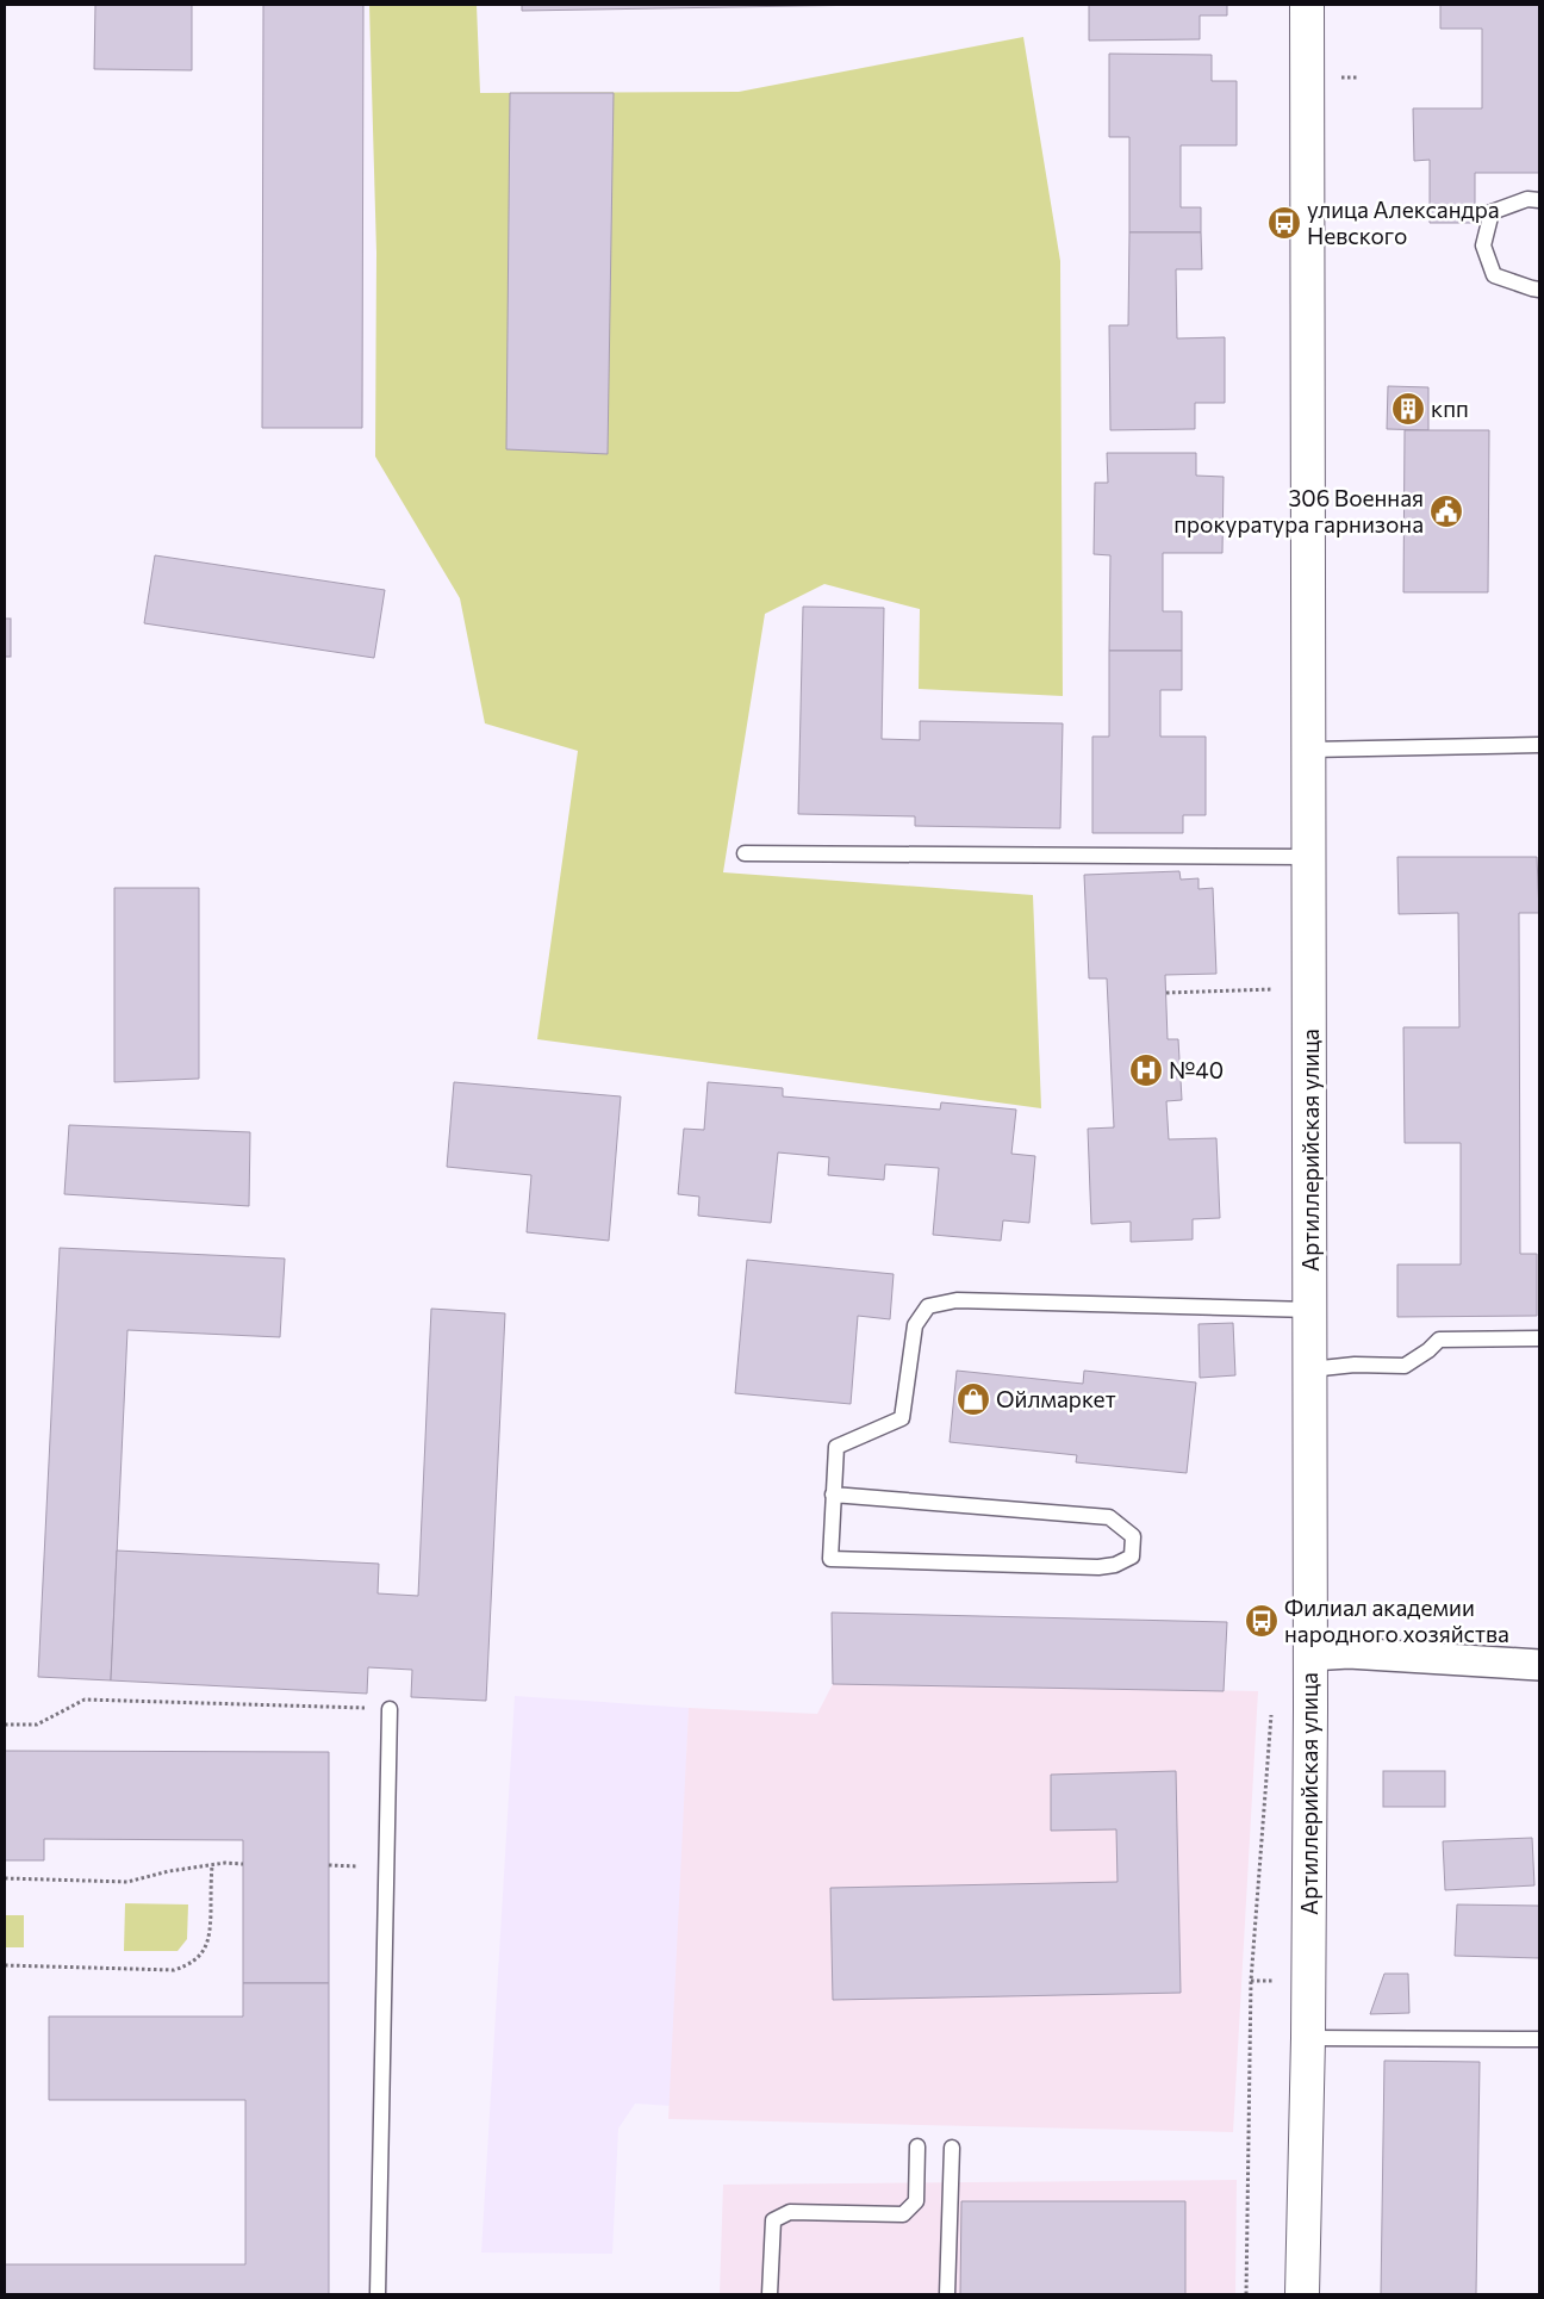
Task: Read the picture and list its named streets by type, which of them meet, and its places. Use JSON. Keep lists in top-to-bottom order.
{
  "streets": {
    "main road": ["Артиллерийская улица"]
  },
  "places": {
    "bus stop": ["улица Александра Невского", "Филиал академии народного хозяйства"],
    "building": ["кпп"],
    "public building": ["306 Военная прокуратура гарнизона"],
    "hospital": ["№40"],
    "shop": ["Ойлмаркет"]
  }
}
